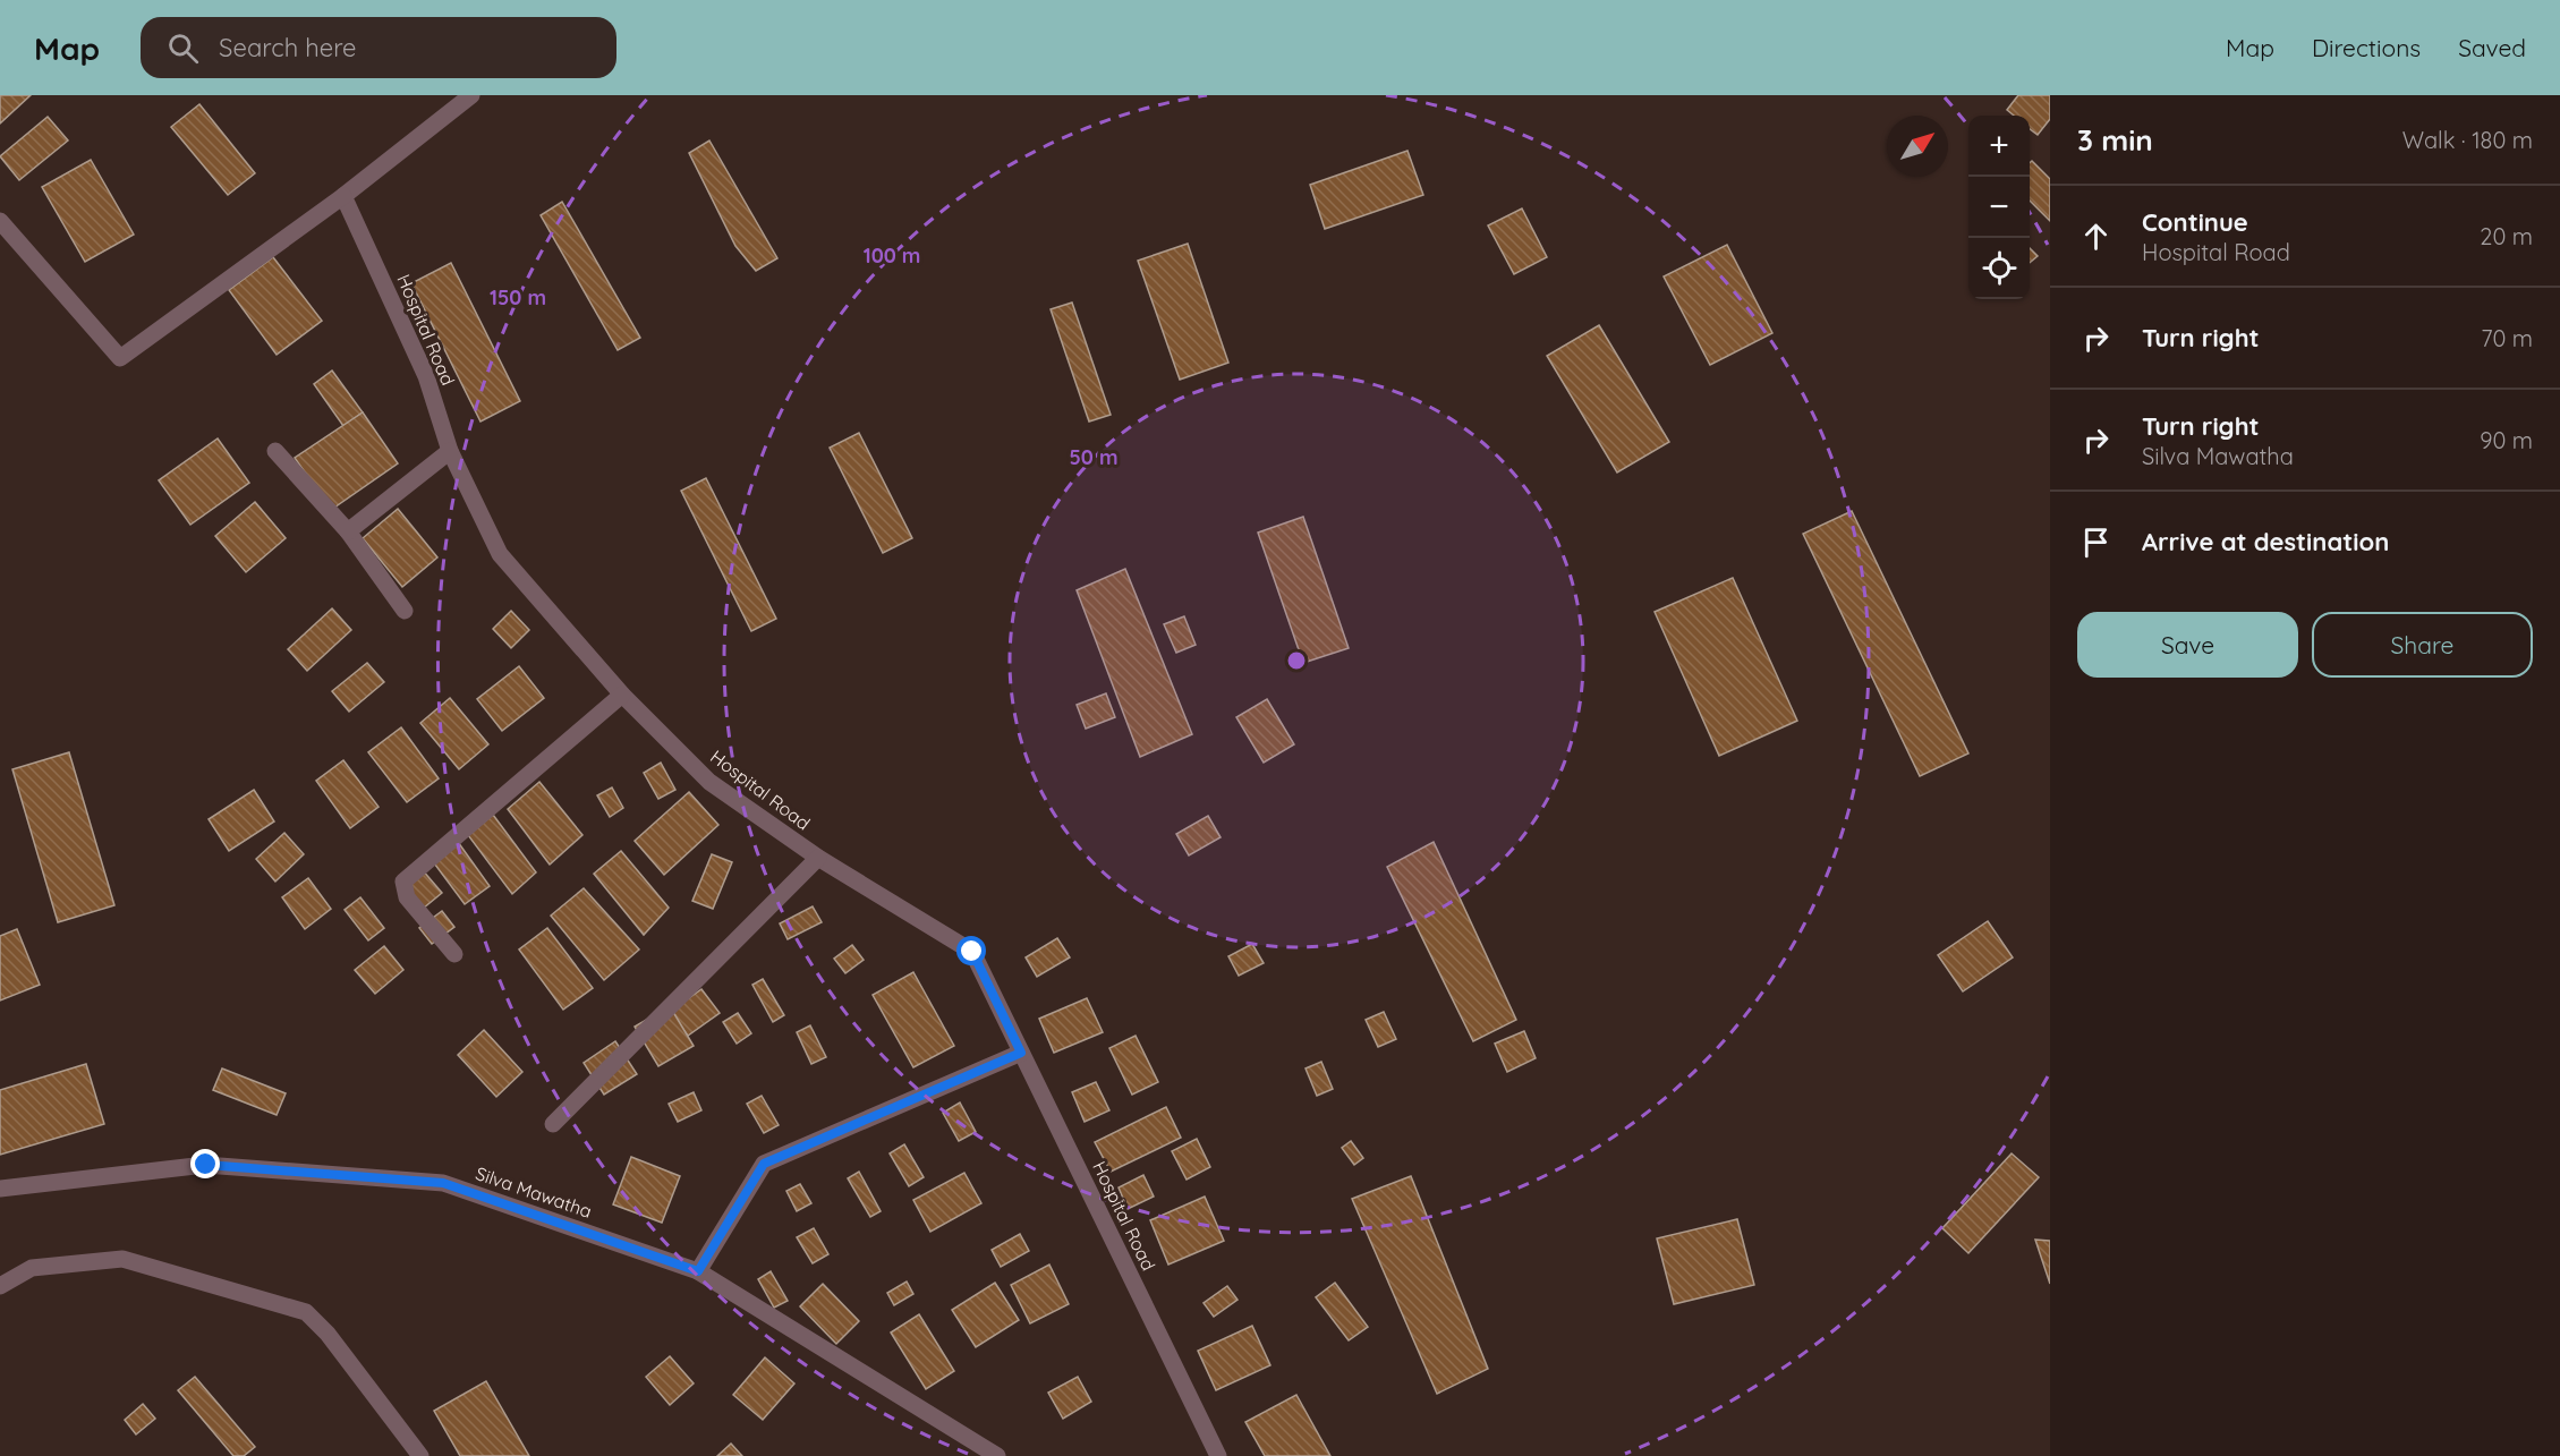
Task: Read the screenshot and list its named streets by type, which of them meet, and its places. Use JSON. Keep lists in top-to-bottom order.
{
  "streets": {
    "street": ["Hospital Road", "Silva Mawatha"]
  },
  "north": "top right",
  "page": {
    "header": "Map",
    "search": "Search here",
    "nav": ["Map", "Directions", "Saved"],
    "heading": ["3 min", "Walk · 180 m"],
    "map_buttons": ["+", "−"],
    "list": [
      ["Continue", "Hospital Road", "20 m"],
      ["Turn right", "70 m"],
      ["Turn right", "Silva Mawatha", "90 m"],
      "Arrive at destination"
    ],
    "buttons": ["Save", "Share"]
  },
  "rings": ["100 m", "150 m", "50 m"]
}
